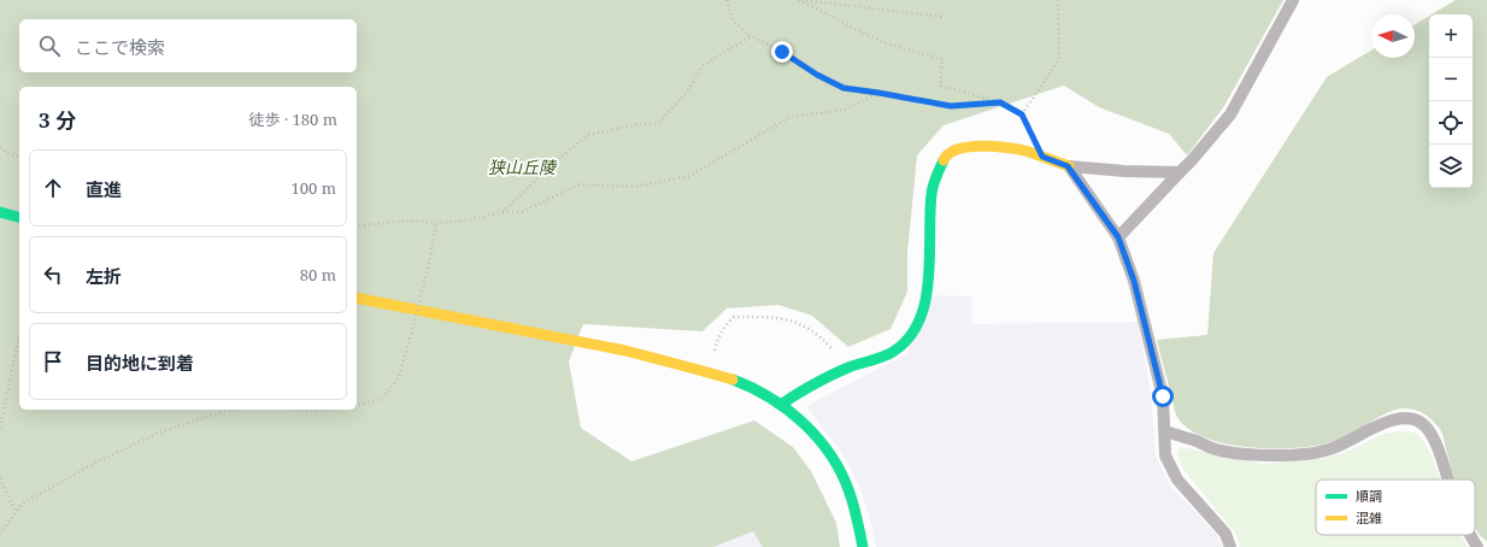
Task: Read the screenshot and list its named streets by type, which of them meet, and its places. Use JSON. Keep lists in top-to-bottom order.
{
  "parks": ["狭山丘陵"],
  "legend": ["順調", "混雑"],
  "north": "left",
  "page": {
    "map_buttons": ["+", "−"],
    "search": "ここで検索",
    "heading": ["3 分", "徒歩 · 180 m"],
    "list": [
      ["直進", "100 m"],
      ["左折", "80 m"],
      "目的地に到着"
    ]
  }
}
